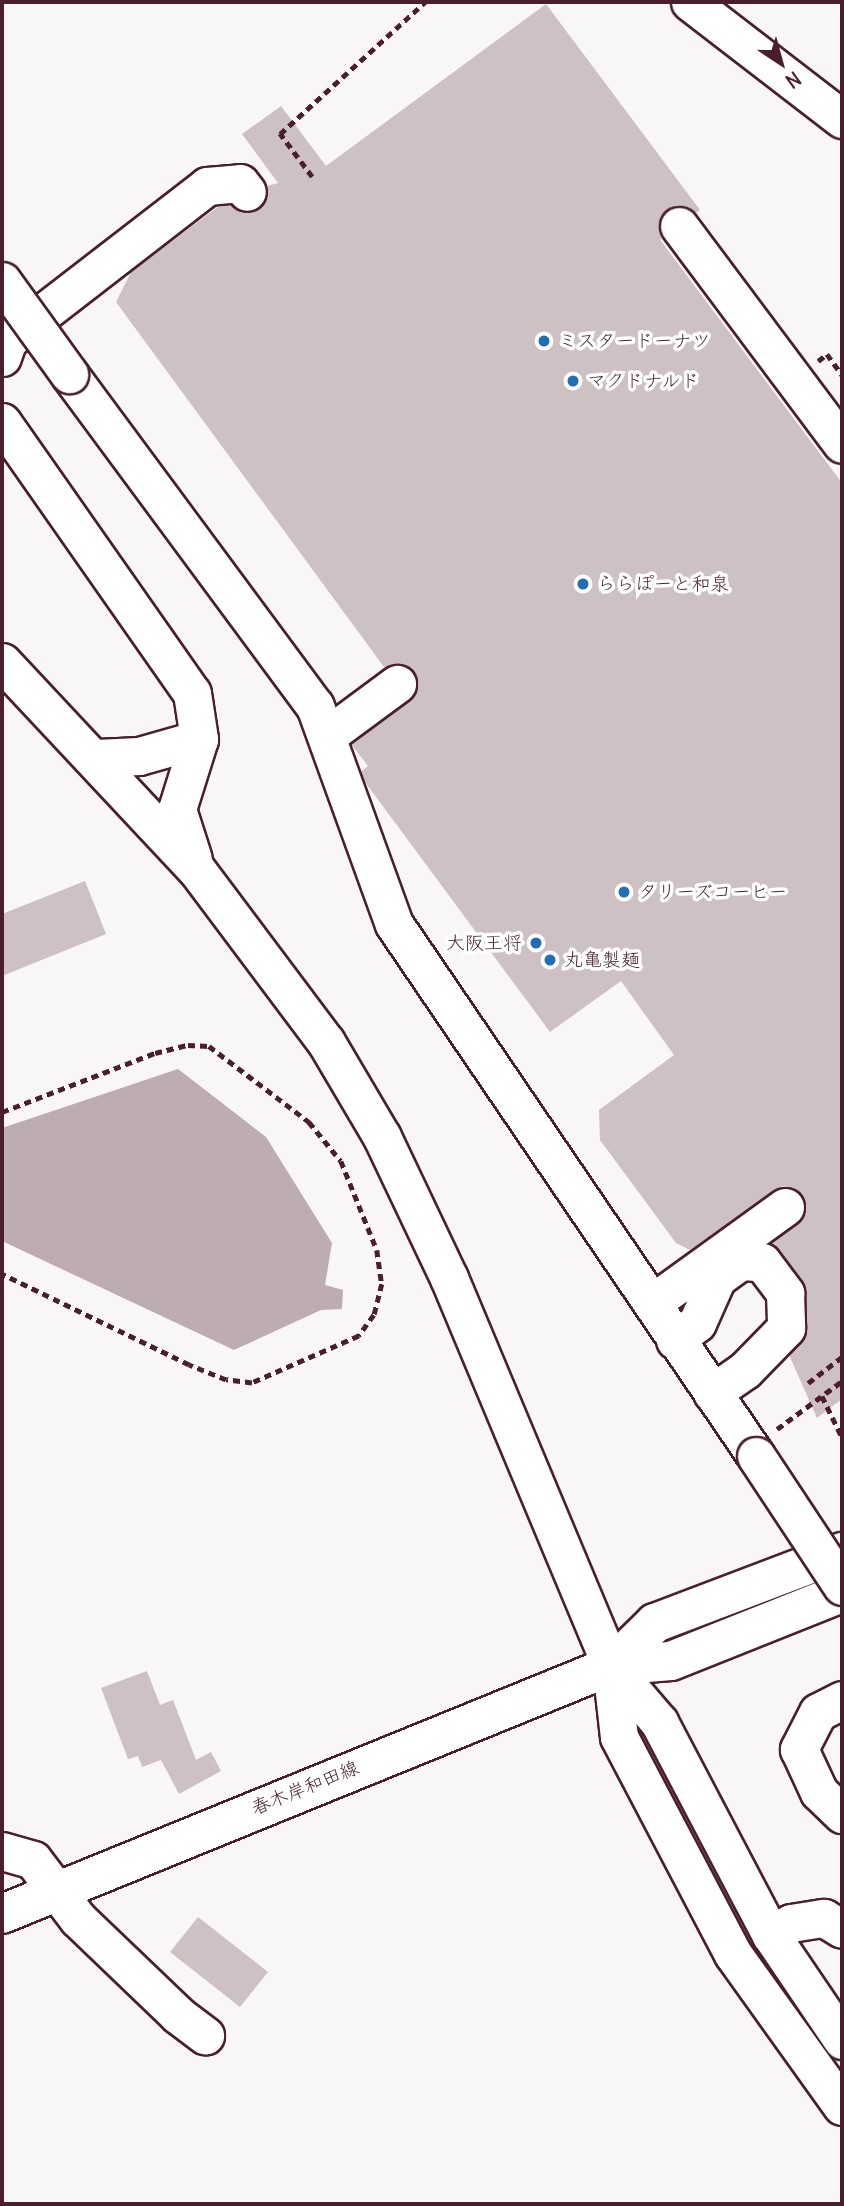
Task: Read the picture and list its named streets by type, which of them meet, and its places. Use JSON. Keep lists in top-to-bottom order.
{
  "streets": {
    "main road": ["春木岸和田線"]
  },
  "places": [
    "ミスタードーナツ",
    "マクドナルド",
    "ららぽーと和泉",
    "タリーズコーヒー",
    "大阪王将",
    "丸亀製麺"
  ],
  "north": "bottom right"
}
